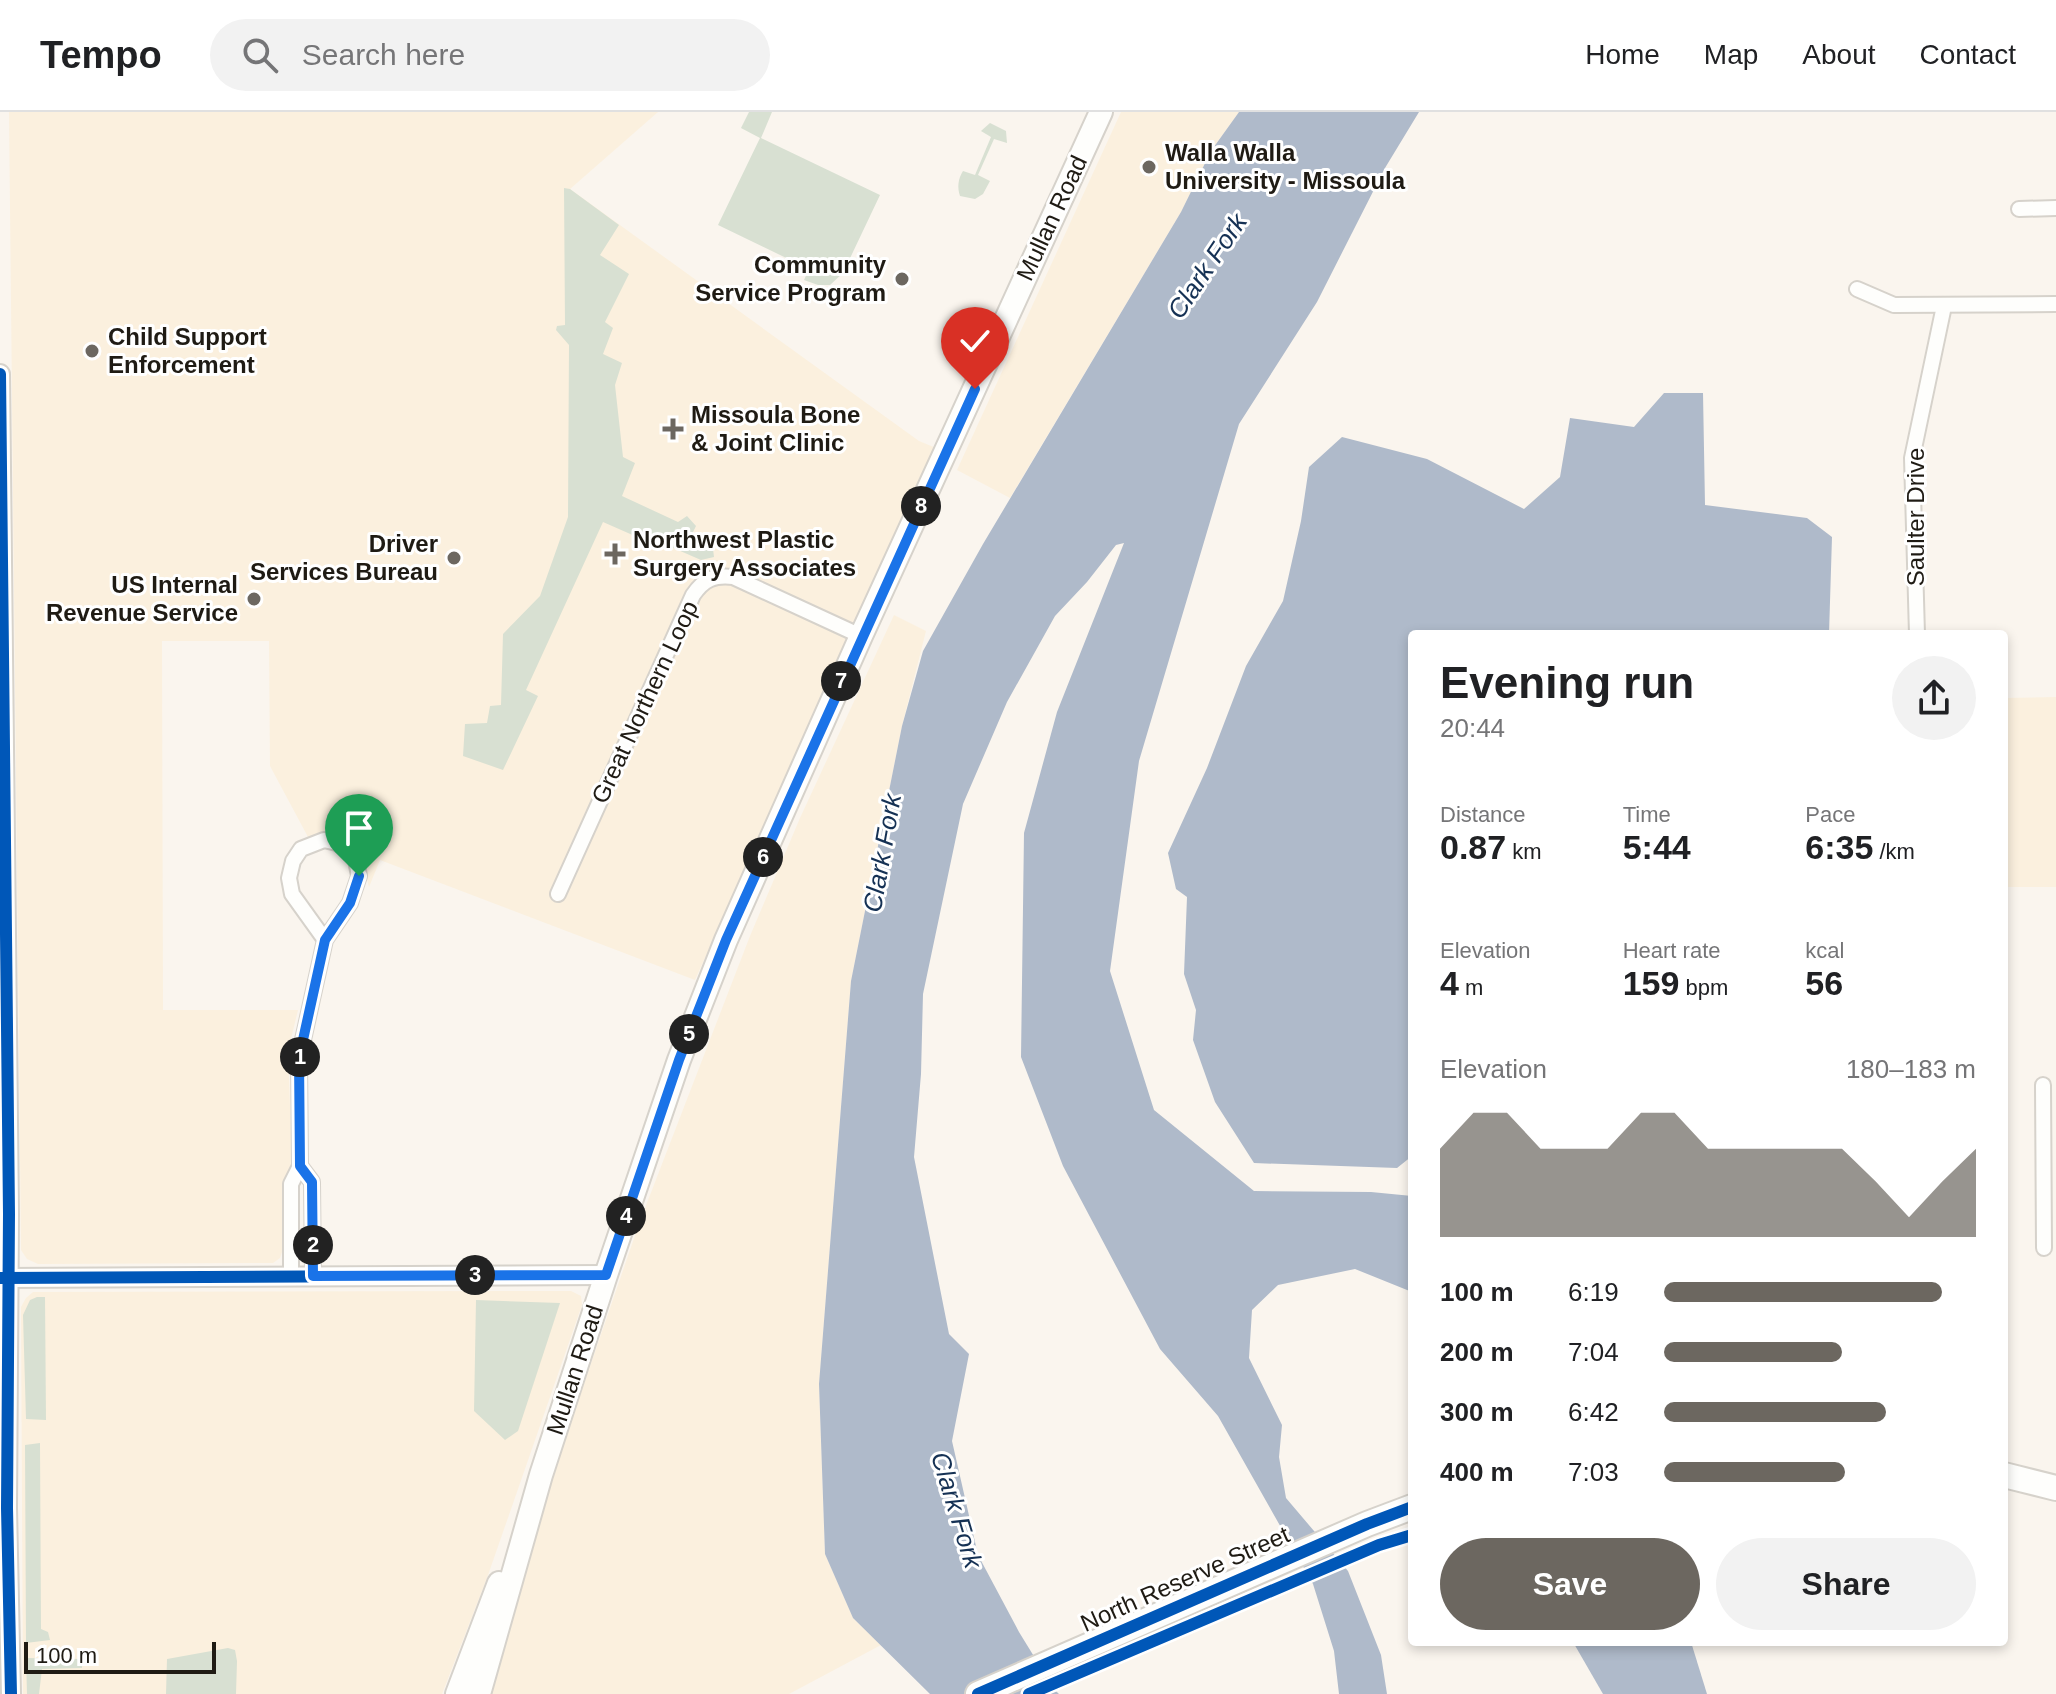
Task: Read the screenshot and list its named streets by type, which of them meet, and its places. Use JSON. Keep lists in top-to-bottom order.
{
  "streets": {
    "highway": ["North Reserve Street"],
    "main road": ["Mullan Road"],
    "street": ["Saulter Drive", "Great Northern Loop"]
  },
  "crossings": [
    ["Mullan Road", "Great Northern Loop"]
  ],
  "water": ["Clark Fork"],
  "places": {
    "other": [
      "Walla Walla University - Missoula",
      "Community Service Program",
      "Child Support Enforcement",
      "Driver Services Bureau",
      "US Internal Revenue Service"
    ],
    "health": ["Missoula Bone & Joint Clinic", "Northwest Plastic Surgery Associates"]
  },
  "scale_bar": "100 m",
  "page": {
    "header": "Tempo",
    "search": "Search here",
    "nav": [
      "Home",
      "Map",
      "About",
      "Contact"
    ],
    "pins": [
      "8",
      "7",
      "6",
      "5",
      "1",
      "4",
      "2",
      "3"
    ],
    "heading": ["Evening run", "20:44"],
    "stats": [
      ["Distance", "0.87 km"],
      ["Time", "5:44"],
      ["Pace", "6:35 /km"],
      ["Elevation", "4 m"],
      ["Heart rate", "159 bpm"],
      ["kcal", "56"]
    ],
    "chart": ["Elevation", "180–183 m"],
    "list": [
      {
        "name": "100 m",
        "note": "6:19"
      },
      {
        "name": "200 m",
        "note": "7:04"
      },
      {
        "name": "300 m",
        "note": "6:42"
      },
      {
        "name": "400 m",
        "note": "7:03"
      }
    ],
    "buttons": ["Save", "Share"],
    "scale": "100 m"
  }
}
